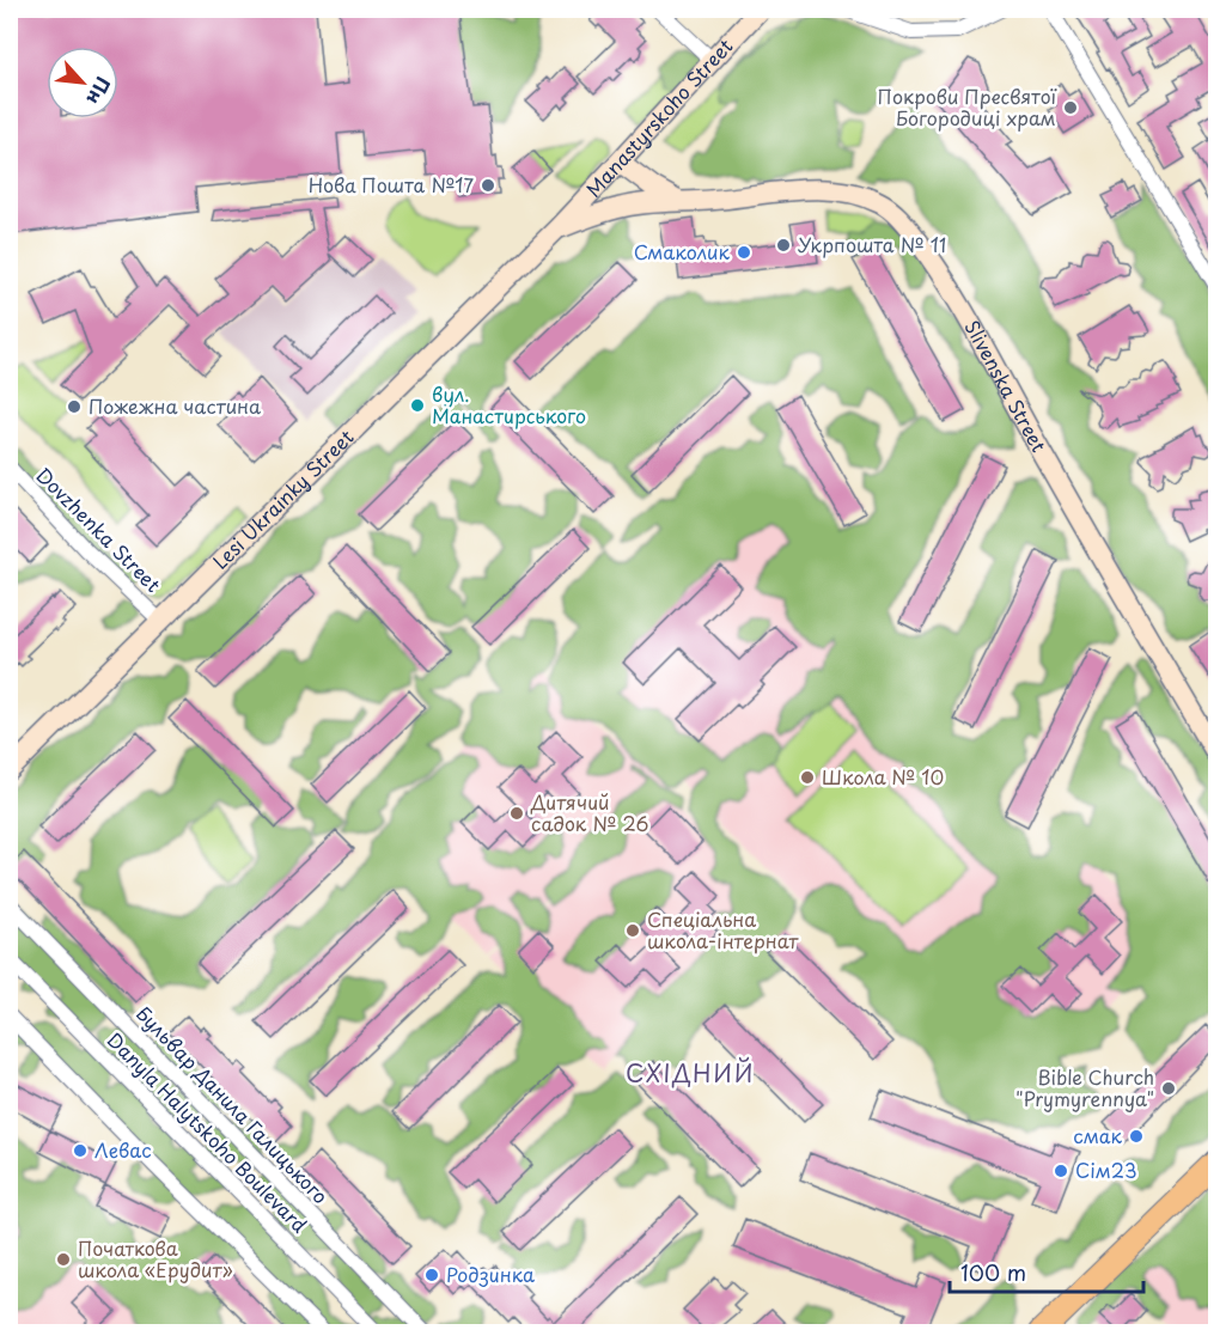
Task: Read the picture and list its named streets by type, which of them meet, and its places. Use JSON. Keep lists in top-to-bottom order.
{
  "streets": {
    "main road": ["Manastyrskoho Street", "Slivenska Street", "Lesi Ukrainky Street"],
    "street": ["Dovzhenka Street", "Бульвар Данила Галицького", "Danyla Halytskoho Boulevard"]
  },
  "crossings": [
    ["Manastyrskoho Street", "Slivenska Street"],
    ["Manastyrskoho Street", "Lesi Ukrainky Street"],
    ["Slivenska Street", "Lesi Ukrainky Street"],
    ["Lesi Ukrainky Street", "Dovzhenka Street"]
  ],
  "districts": ["СХІДНИЙ"],
  "places": [
    "Покрови Пресвятої Богородиці храм",
    "Нова Пошта №17",
    "Укрпошта № 11",
    "Смаколик",
    "вул. Манастирського",
    "Пожежна частина",
    "Школа № 10",
    "Дитячий садок № 26",
    "Спеціальна школа-інтернат",
    "Bible Church \"Prymyrennya\"",
    "смак",
    "Левас",
    "Сім23",
    "Початкова школа «Ерудит»",
    "Родзинка"
  ],
  "scale_bar": "100 m",
  "north": "bottom right"
}
